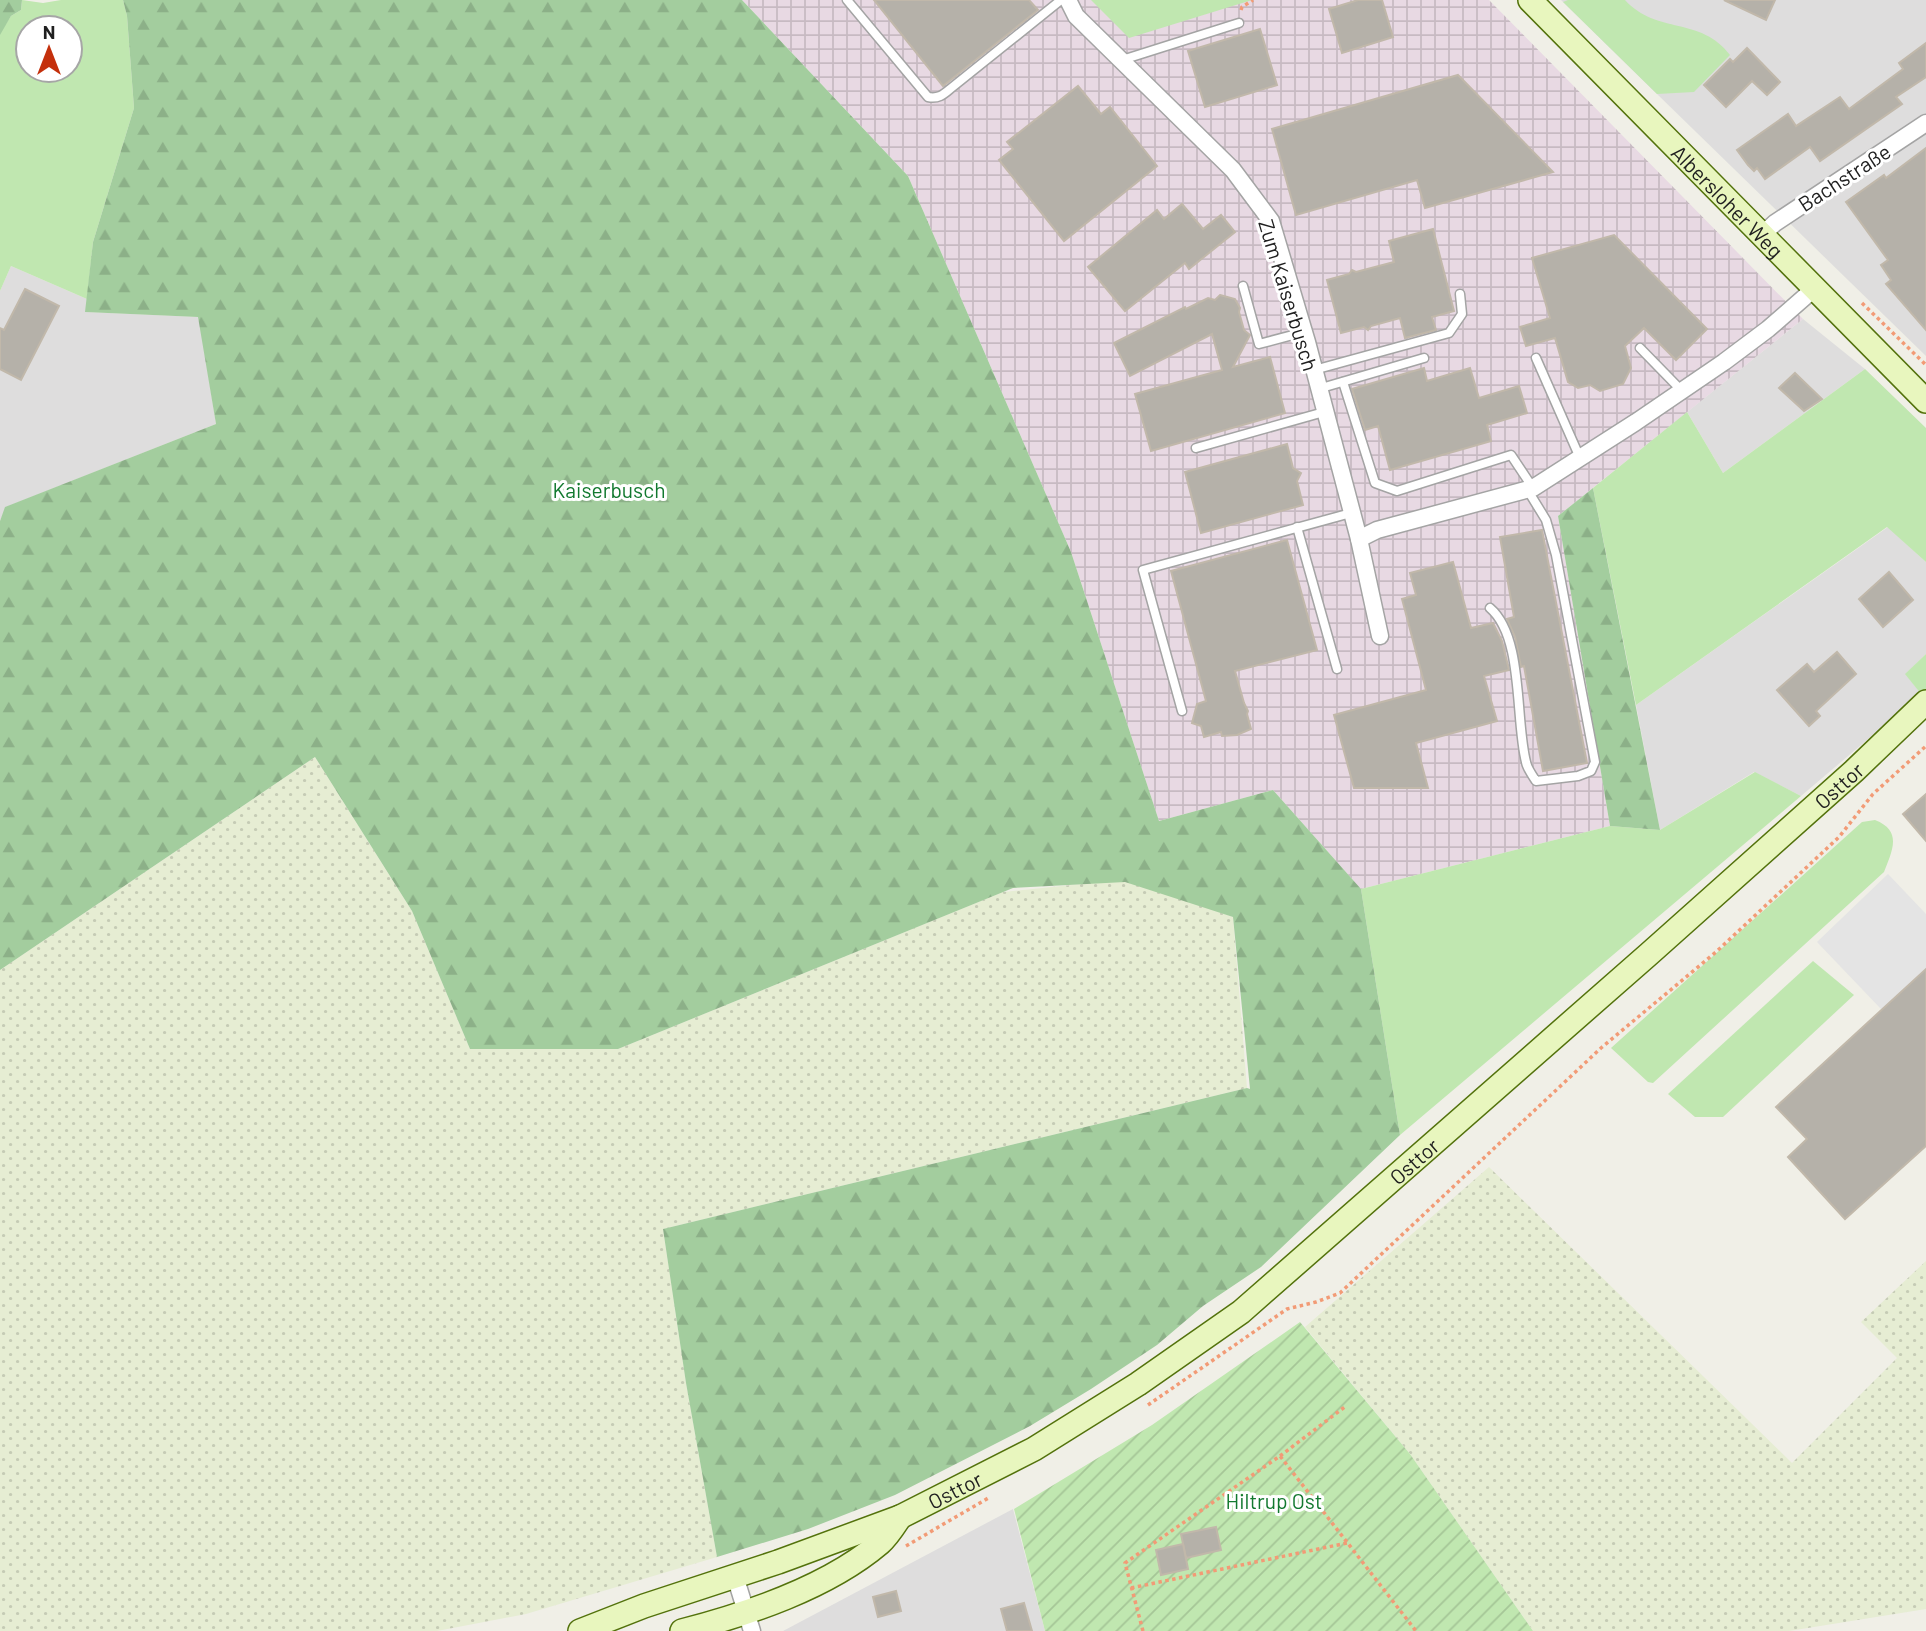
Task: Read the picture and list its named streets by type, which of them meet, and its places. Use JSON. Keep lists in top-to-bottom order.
{
  "streets": {
    "main road": ["Albersloher Weg", "Osttor"],
    "street": ["Bachstraße", "Zum Kaiserbusch"]
  },
  "crossings": [
    ["Bachstraße", "Albersloher Weg"]
  ],
  "parks": ["Kaiserbusch", "Hiltrup Ost"],
  "north": "top"
}
